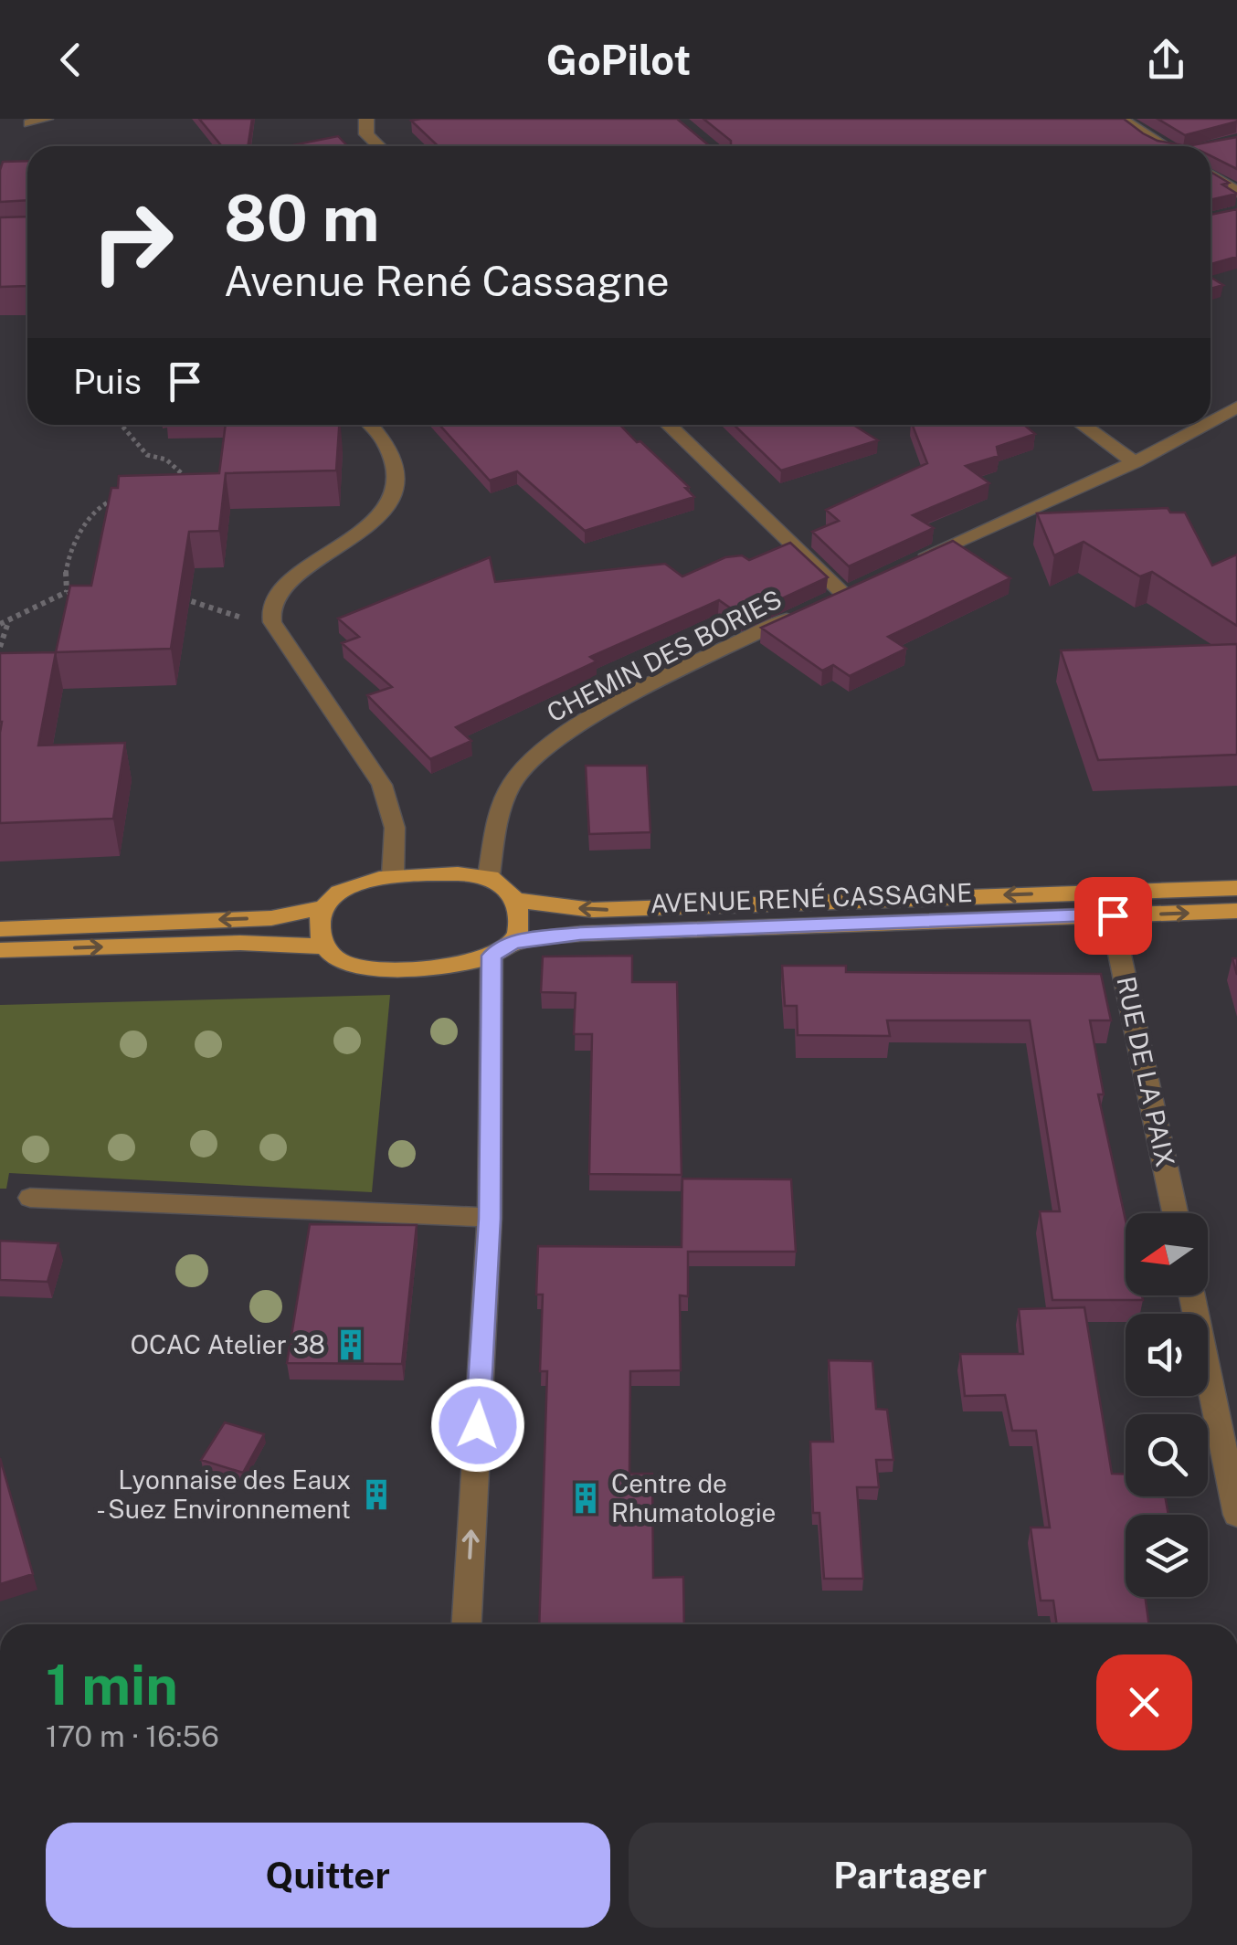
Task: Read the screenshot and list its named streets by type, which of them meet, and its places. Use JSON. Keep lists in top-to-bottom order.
{
  "streets": {
    "main road": ["AVENUE RENÉ CASSAGNE"],
    "street": ["CHEMIN DES BORIES", "RUE DE LA PAIX"]
  },
  "crossings": [
    ["AVENUE RENÉ CASSAGNE", "RUE DE LA PAIX"]
  ],
  "places": {
    "building": ["OCAC Atelier 38", "Lyonnaise des Eaux - Suez Environnement", "Centre de Rhumatologie"]
  },
  "north": "left",
  "page": {
    "header": "GoPilot",
    "turn": ["80 m", "Avenue René Cassagne"],
    "then": "Puis",
    "heading": ["1 min", "170 m · 16:56"],
    "buttons": ["Quitter", "Partager"]
  }
}
